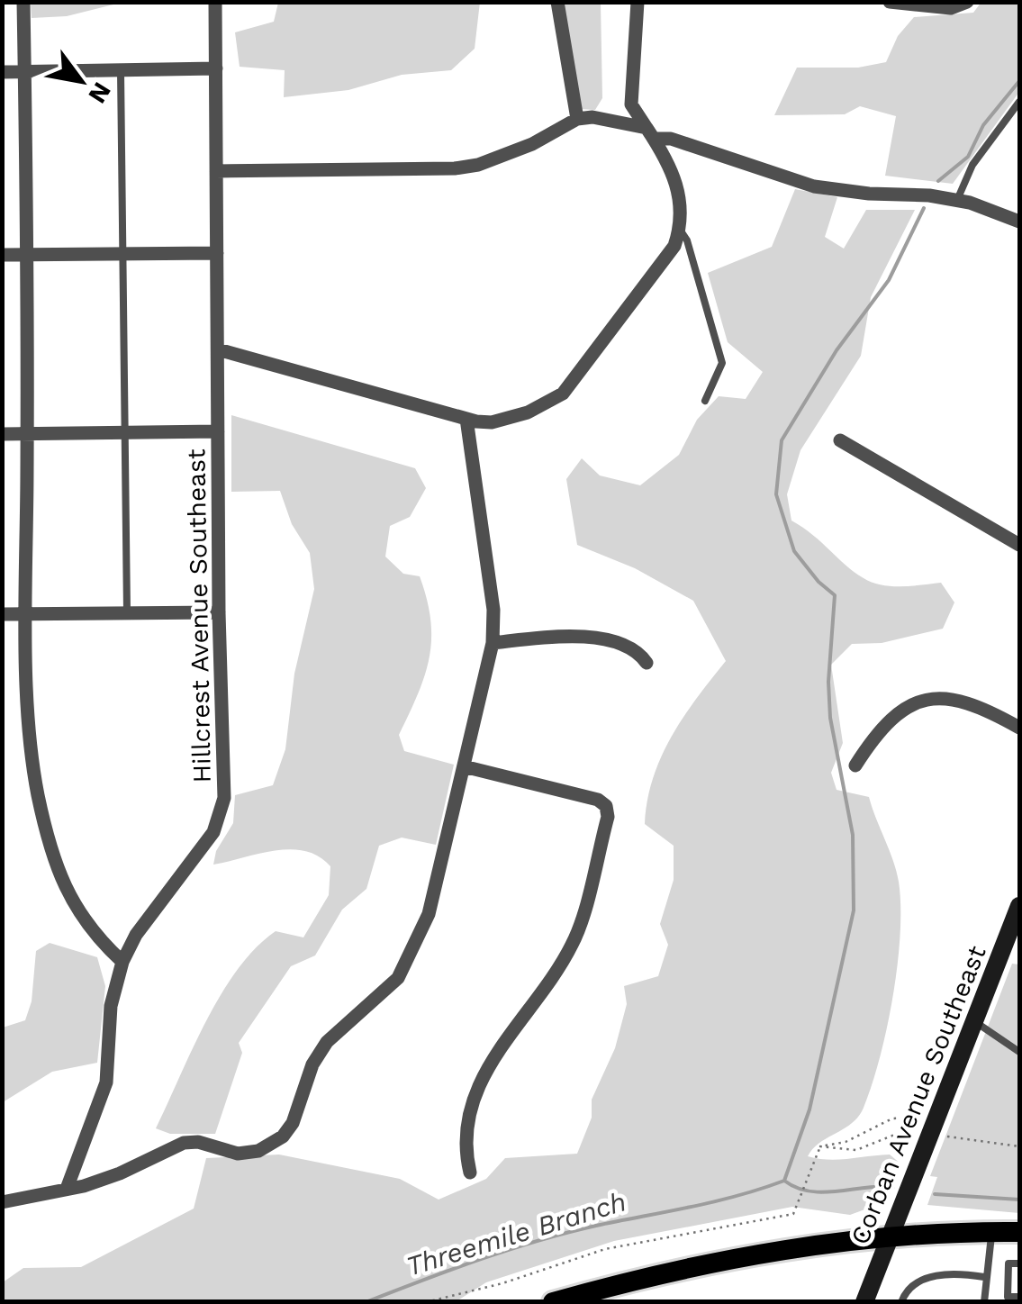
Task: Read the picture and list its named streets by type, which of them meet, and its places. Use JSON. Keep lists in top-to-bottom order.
{
  "streets": {
    "main road": ["Corban Avenue Southeast"],
    "street": ["Hillcrest Avenue Southeast"]
  },
  "water": ["Threemile Branch"],
  "north": "bottom right"
}
